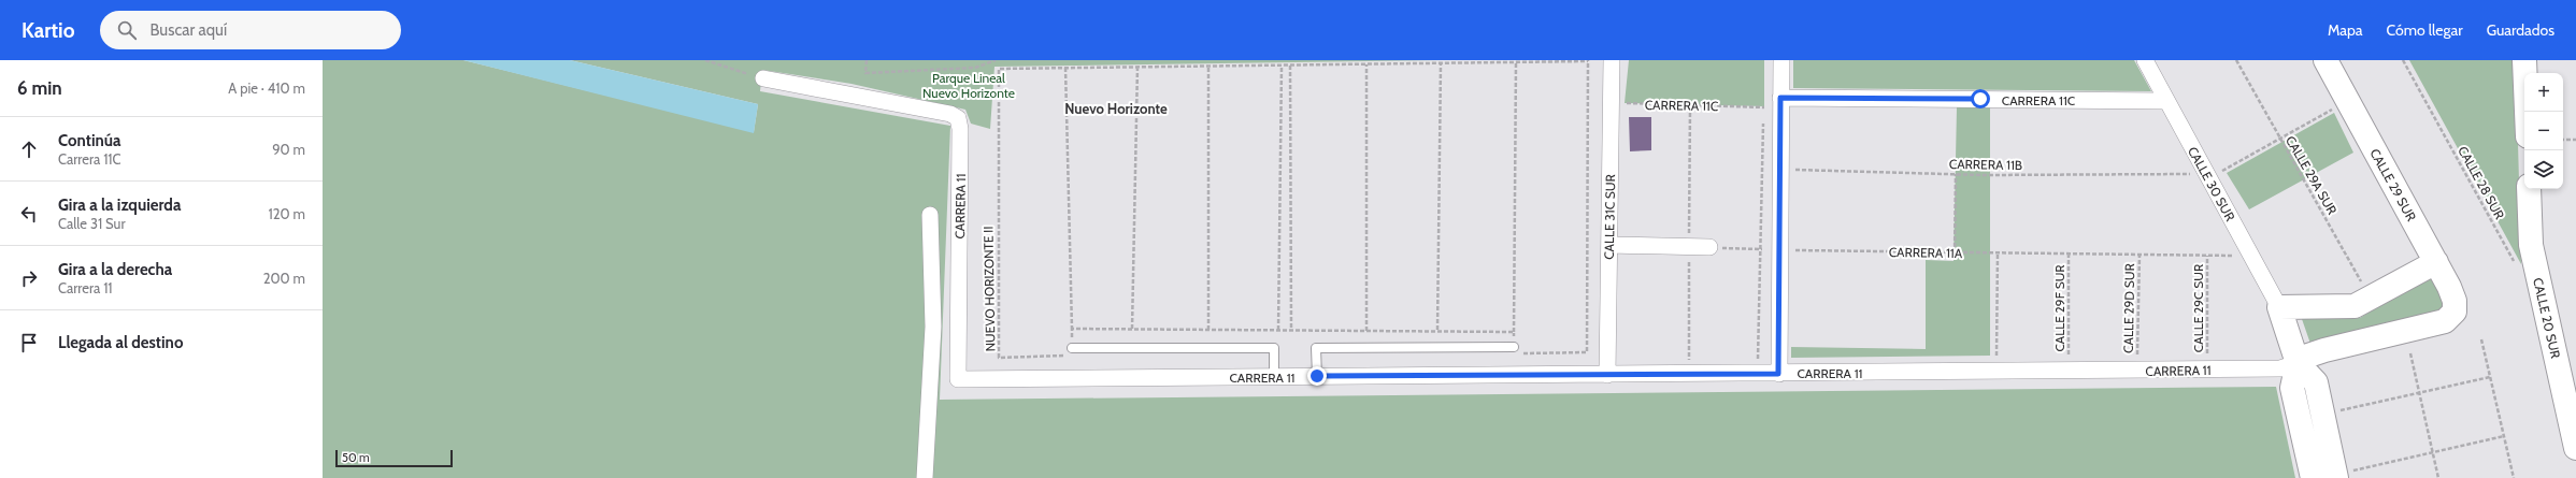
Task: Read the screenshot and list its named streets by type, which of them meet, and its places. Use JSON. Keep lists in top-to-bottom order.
{
  "streets": {
    "street": [
      "CARRERA 11C",
      "CALLE 30 SUR",
      "CALLE 29 SUR",
      "CARRERA 11",
      "CALLE 31C SUR",
      "CALLE 20 SUR"
    ],
    "path": [
      "CARRERA 11B",
      "CALLE 29A SUR",
      "CALLE 28 SUR",
      "CARRERA 11A",
      "NUEVO HORIZONTE II",
      "CALLE 29F SUR",
      "CALLE 29D SUR",
      "CALLE 29C SUR"
    ]
  },
  "crossings": [
    ["CARRERA 11C", "CALLE 30 SUR"],
    ["CARRERA 11C", "CARRERA 11A"],
    ["CALLE 29 SUR", "CARRERA 11"],
    ["CARRERA 11", "CALLE 31C SUR"],
    ["CARRERA 11A", "CALLE 29F SUR"],
    ["CARRERA 11A", "CALLE 29D SUR"],
    ["CARRERA 11A", "CALLE 29C SUR"]
  ],
  "districts": ["Nuevo Horizonte"],
  "parks": ["Parque Lineal Nuevo Horizonte"],
  "scale_bar": "50 m",
  "page": {
    "header": "Kartio",
    "search": "Buscar aquí",
    "nav": ["Mapa", "Cómo llegar", "Guardados"],
    "heading": ["6 min", "A pie · 410 m"],
    "map_buttons": ["+", "−"],
    "list": [
      ["Continúa", "Carrera 11C", "90 m"],
      ["Gira a la izquierda", "Calle 31 Sur", "120 m"],
      ["Gira a la derecha", "Carrera 11", "200 m"],
      "Llegada al destino"
    ],
    "scale": "50 m"
  }
}
